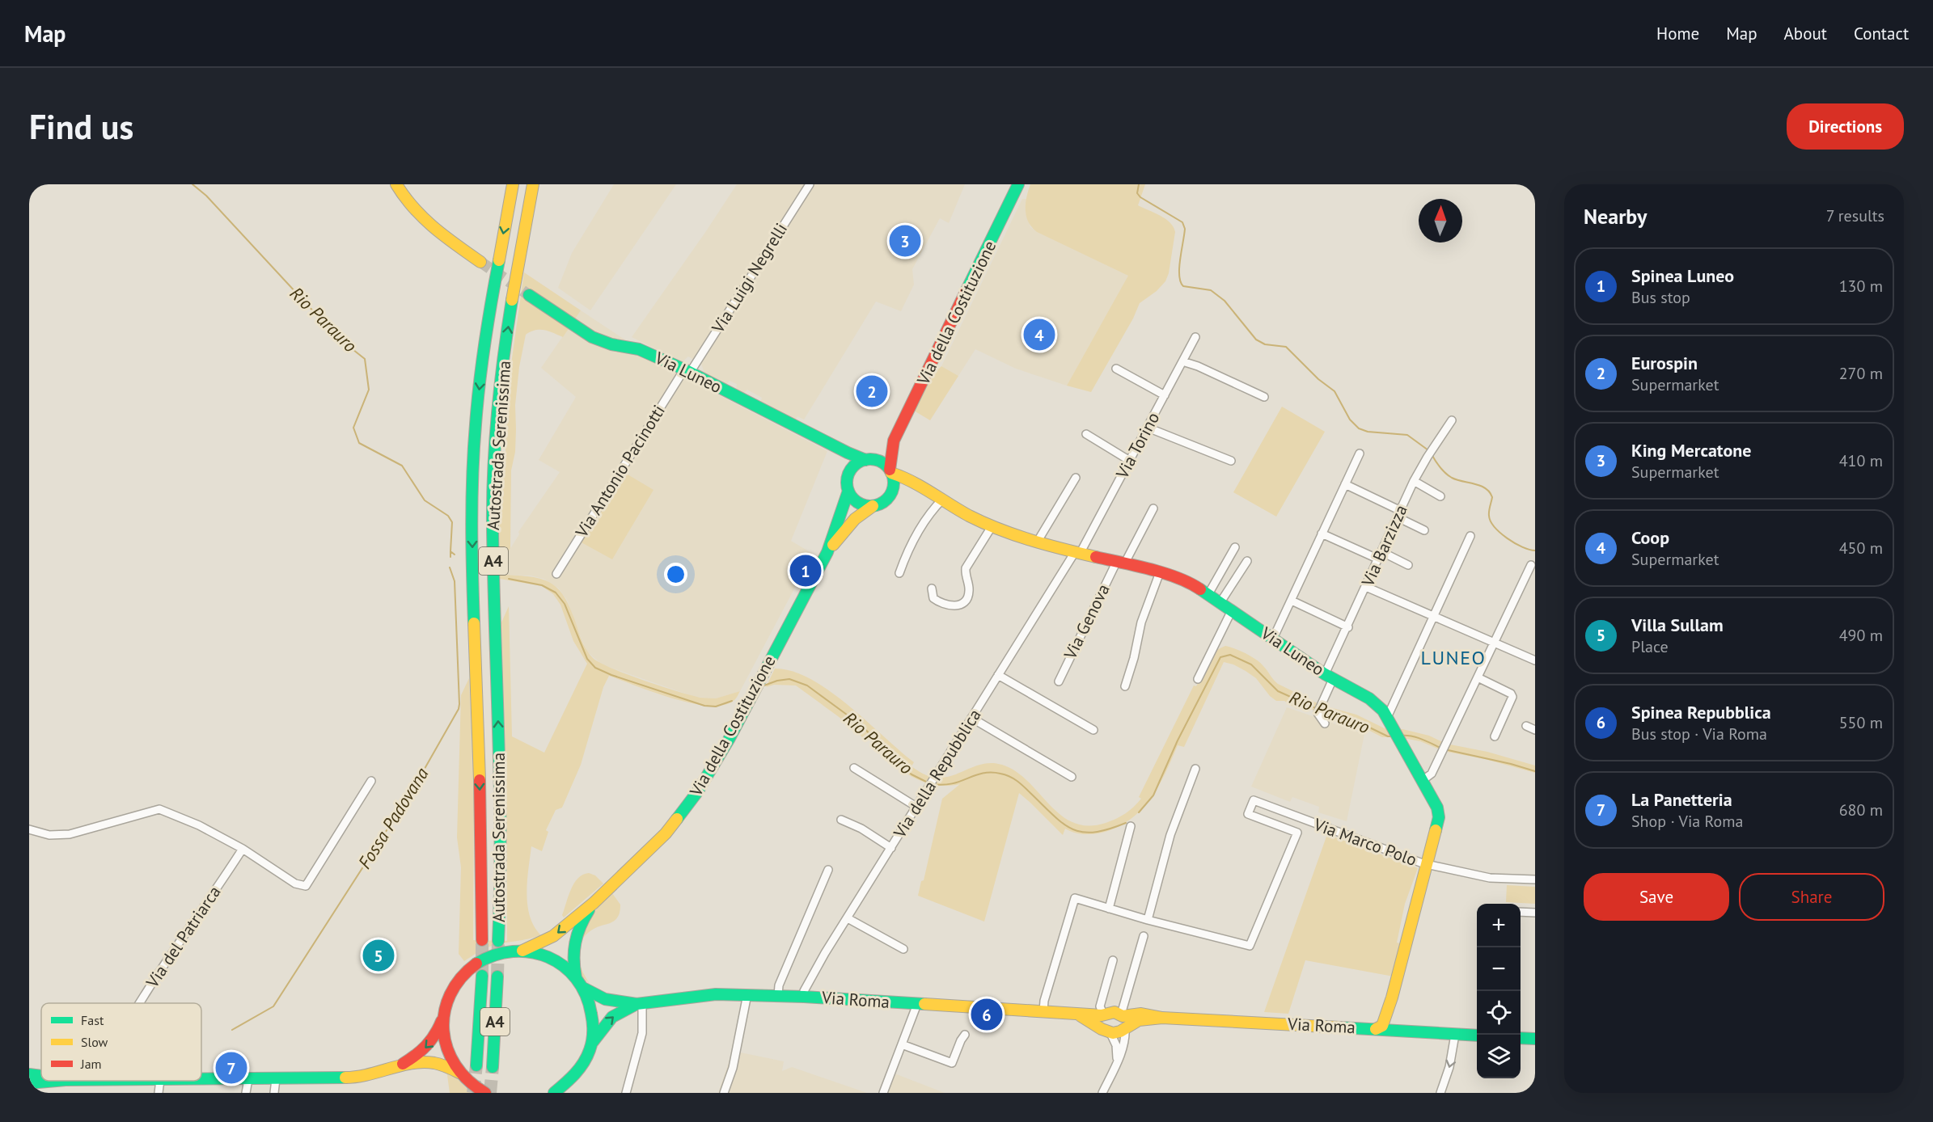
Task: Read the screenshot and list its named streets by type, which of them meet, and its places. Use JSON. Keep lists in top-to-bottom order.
{
  "streets": {
    "main road": [
      "Via della Costituzione",
      "Via Luneo",
      "Autostrada Serenissima",
      "A4",
      "Via Roma"
    ],
    "street": [
      "Via Luigi Negrelli",
      "Via Torino",
      "Via Antonio Pacinotti",
      "Via Barzizza",
      "Via Genova",
      "Via della Repubblica",
      "Via Marco Polo",
      "Via del Patriarca"
    ]
  },
  "crossings": [
    ["Via Luigi Negrelli", "Via Luneo"],
    ["Via Luigi Negrelli", "Via Antonio Pacinotti"],
    ["Via della Costituzione", "Via Luneo"],
    ["Via Luneo", "Via Torino"],
    ["Via Luneo", "Via Antonio Pacinotti"],
    ["Via Luneo", "Via Barzizza"],
    ["Via Luneo", "Via Genova"],
    ["Via Luneo", "Via della Repubblica"],
    ["Via Luneo", "Via Marco Polo"],
    ["Via Luneo", "Via Roma"],
    ["Via Torino", "Via della Repubblica"],
    ["Via della Repubblica", "Via Roma"]
  ],
  "districts": ["LUNEO"],
  "water": ["Rio Parauro", "Fossa Padovana"],
  "legend": ["Fast", "Slow", "Jam"],
  "north": "top",
  "page": {
    "header": "Map",
    "nav": [
      "Home",
      "Map",
      "About",
      "Contact"
    ],
    "buttons": [
      "Directions",
      ["Save", "Share"]
    ],
    "title": "Find us",
    "heading": ["Nearby", "7 results"],
    "pins": [
      "3",
      "4",
      "2",
      "1",
      "5",
      "6",
      "7"
    ],
    "list": [
      {
        "mark": "1",
        "name": "Spinea Luneo",
        "note": "Bus stop",
        "value": "130 m"
      },
      {
        "mark": "2",
        "name": "Eurospin",
        "note": "Supermarket",
        "value": "270 m"
      },
      {
        "mark": "3",
        "name": "King Mercatone",
        "note": "Supermarket",
        "value": "410 m"
      },
      {
        "mark": "4",
        "name": "Coop",
        "note": "Supermarket",
        "value": "450 m"
      },
      {
        "mark": "5",
        "name": "Villa Sullam",
        "note": "Place",
        "value": "490 m"
      },
      {
        "mark": "6",
        "name": "Spinea Repubblica",
        "note": "Bus stop · Via Roma",
        "value": "550 m"
      },
      {
        "mark": "7",
        "name": "La Panetteria",
        "note": "Shop · Via Roma",
        "value": "680 m"
      }
    ],
    "map_buttons": ["+", "−"]
  }
}
